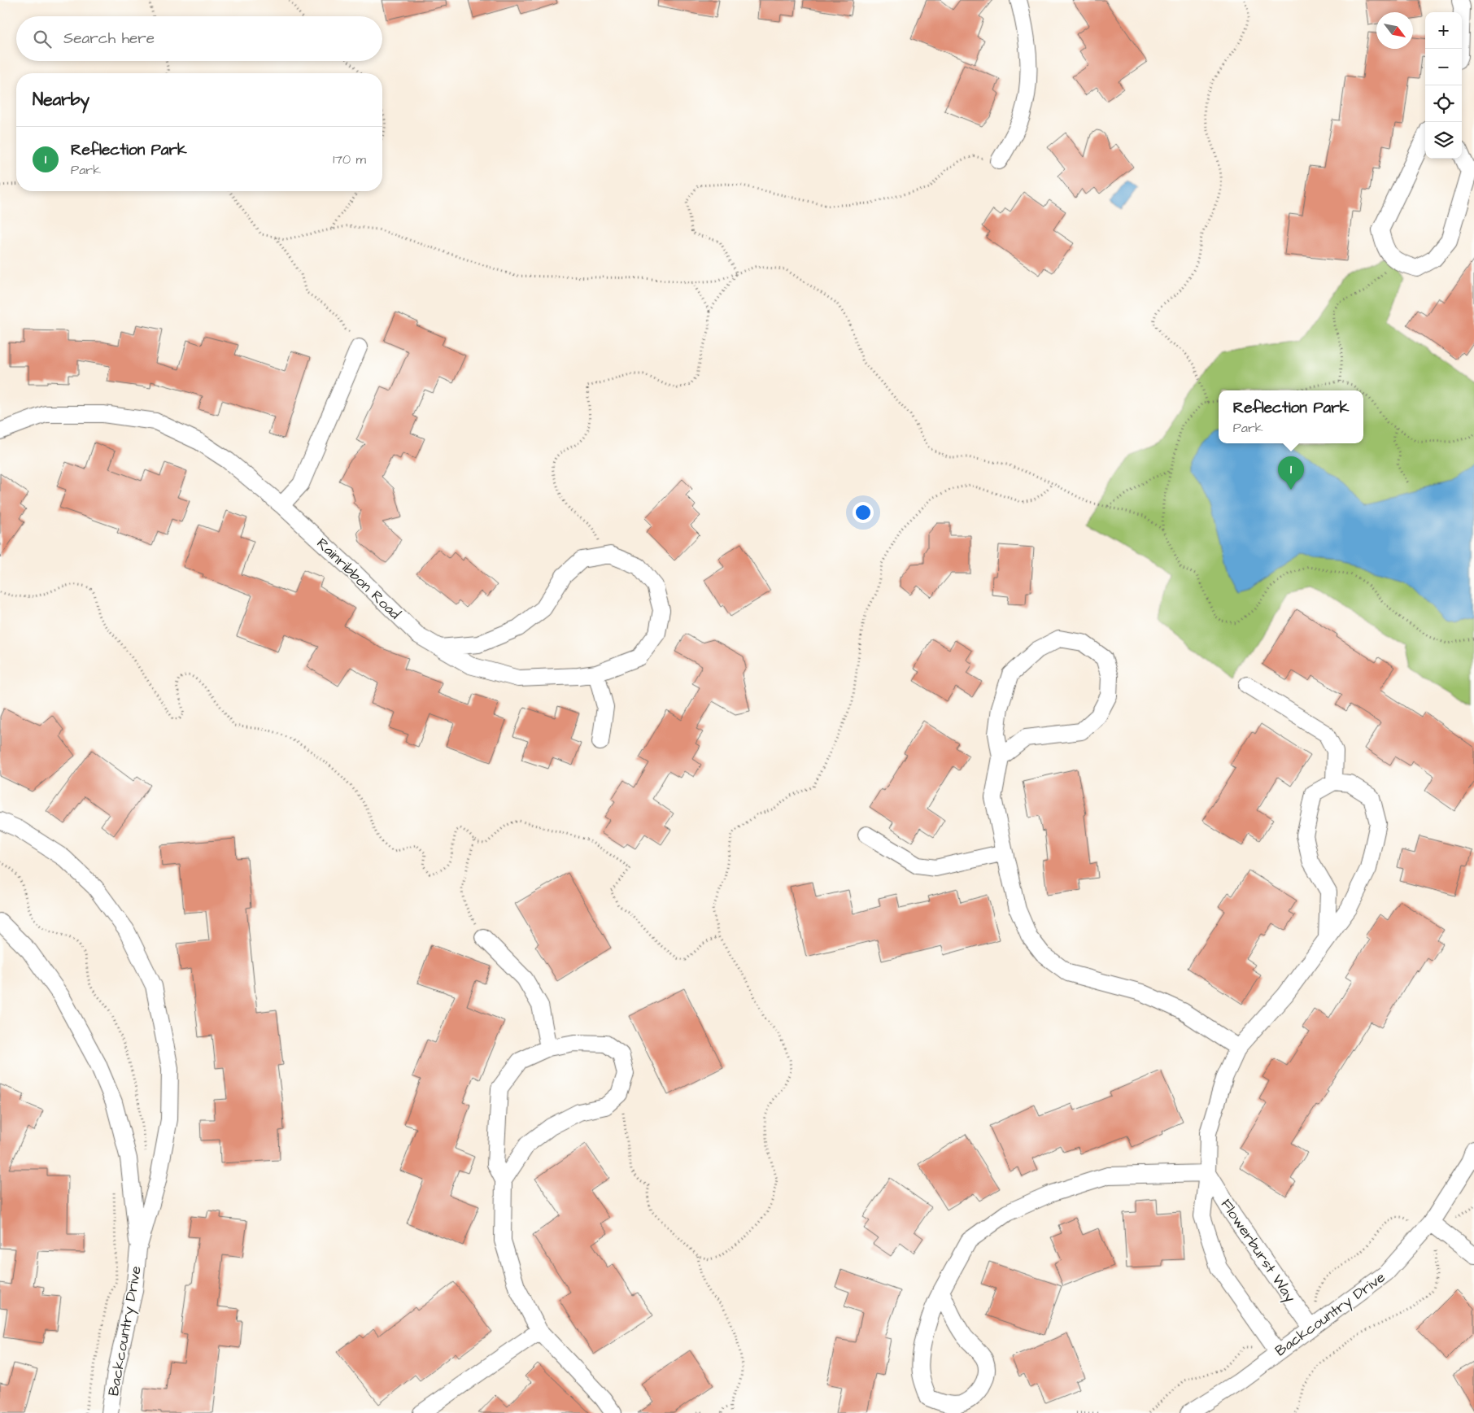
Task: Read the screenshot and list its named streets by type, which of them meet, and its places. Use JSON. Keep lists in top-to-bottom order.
{
  "streets": {
    "street": ["Rainribbon Road", "Flowerburst Way", "Backcountry Drive"]
  },
  "crossings": [
    ["Flowerburst Way", "Backcountry Drive"]
  ],
  "north": "bottom right",
  "page": {
    "map_buttons": ["+", "−"],
    "search": "Search here",
    "heading": "Nearby",
    "list": [
      {
        "mark": "1",
        "name": "Reflection Park",
        "note": "Park",
        "value": "170 m"
      }
    ],
    "popup": ["Reflection Park", "Park"],
    "pins": "1"
  }
}
